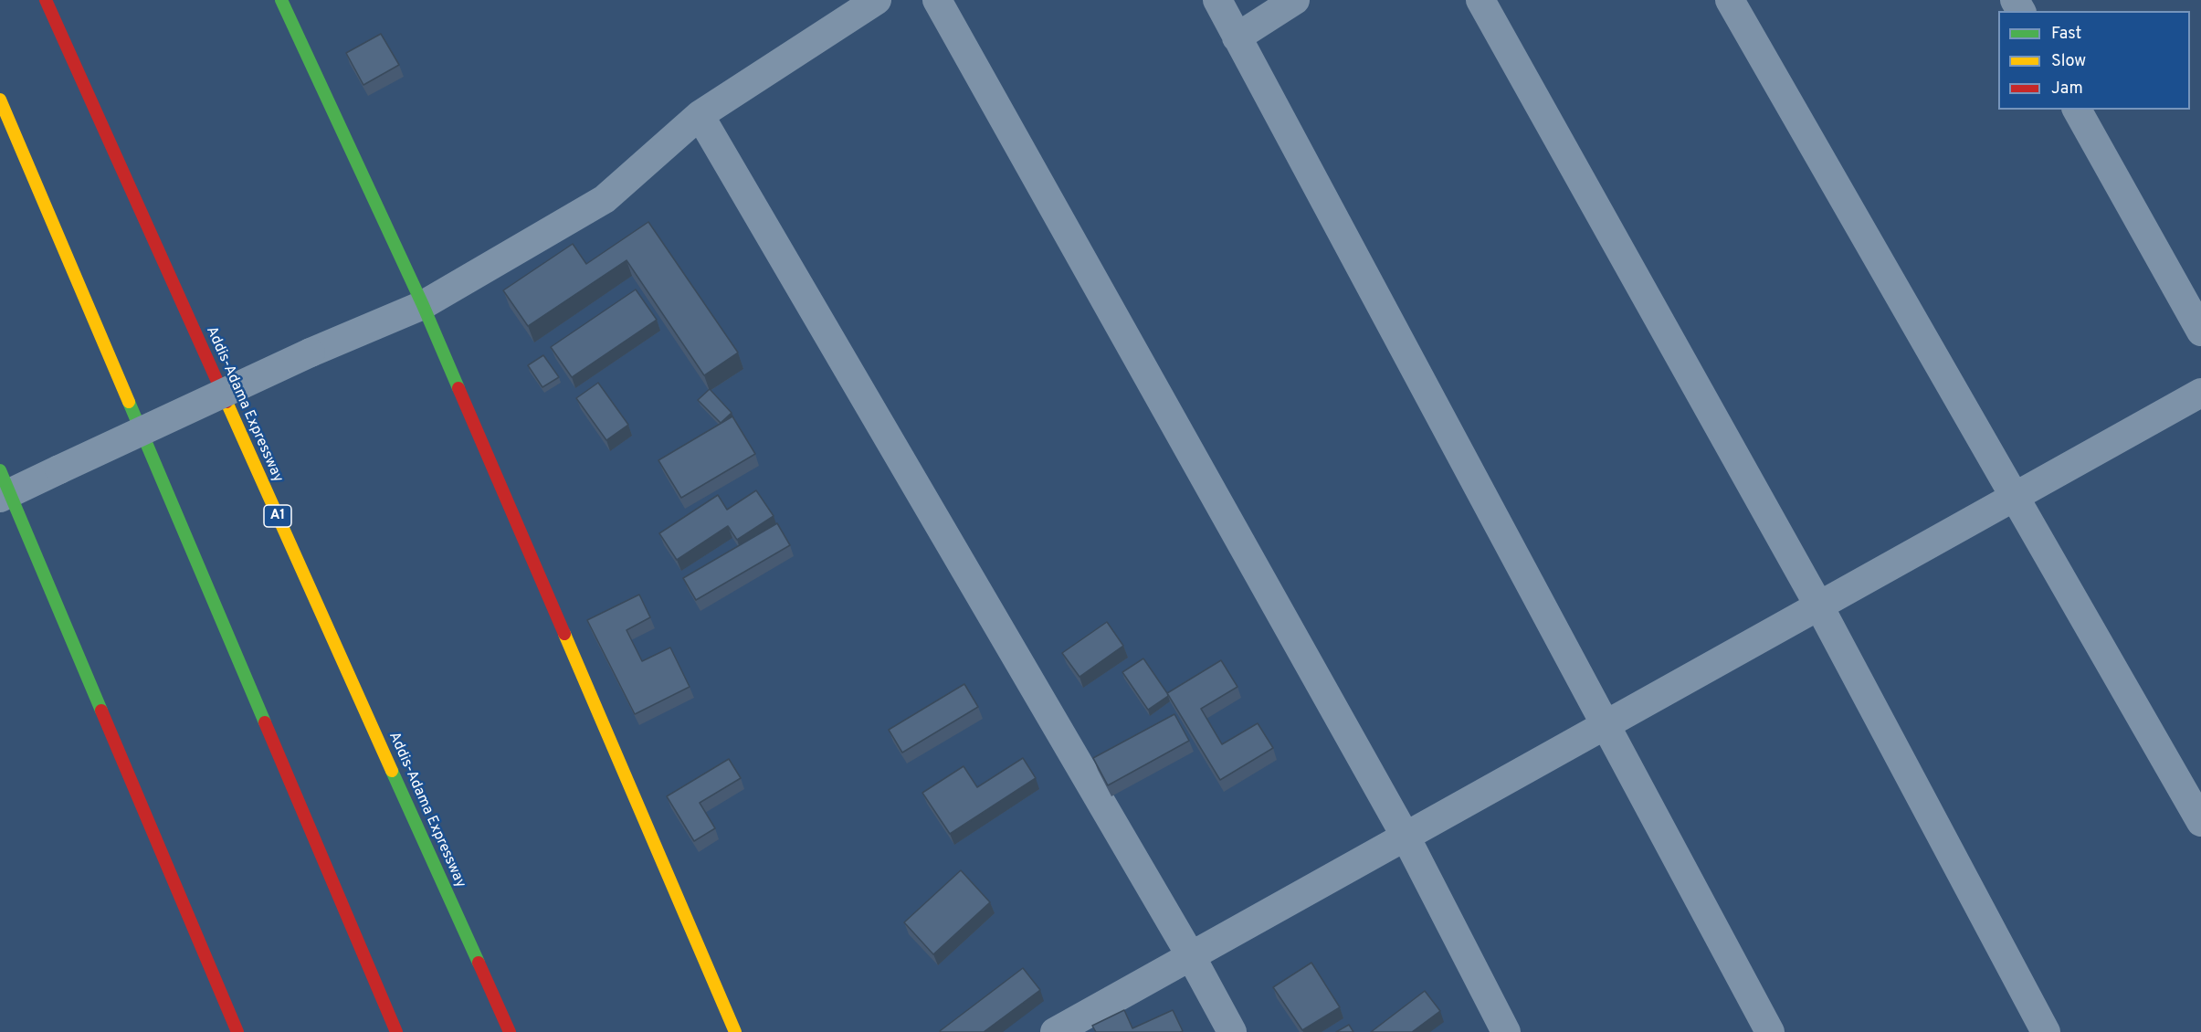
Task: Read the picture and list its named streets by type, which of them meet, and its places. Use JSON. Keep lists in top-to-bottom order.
{
  "streets": {
    "main road": ["Addis-Adama Expressway", "A1"]
  },
  "legend": ["Fast", "Slow", "Jam"]
}
